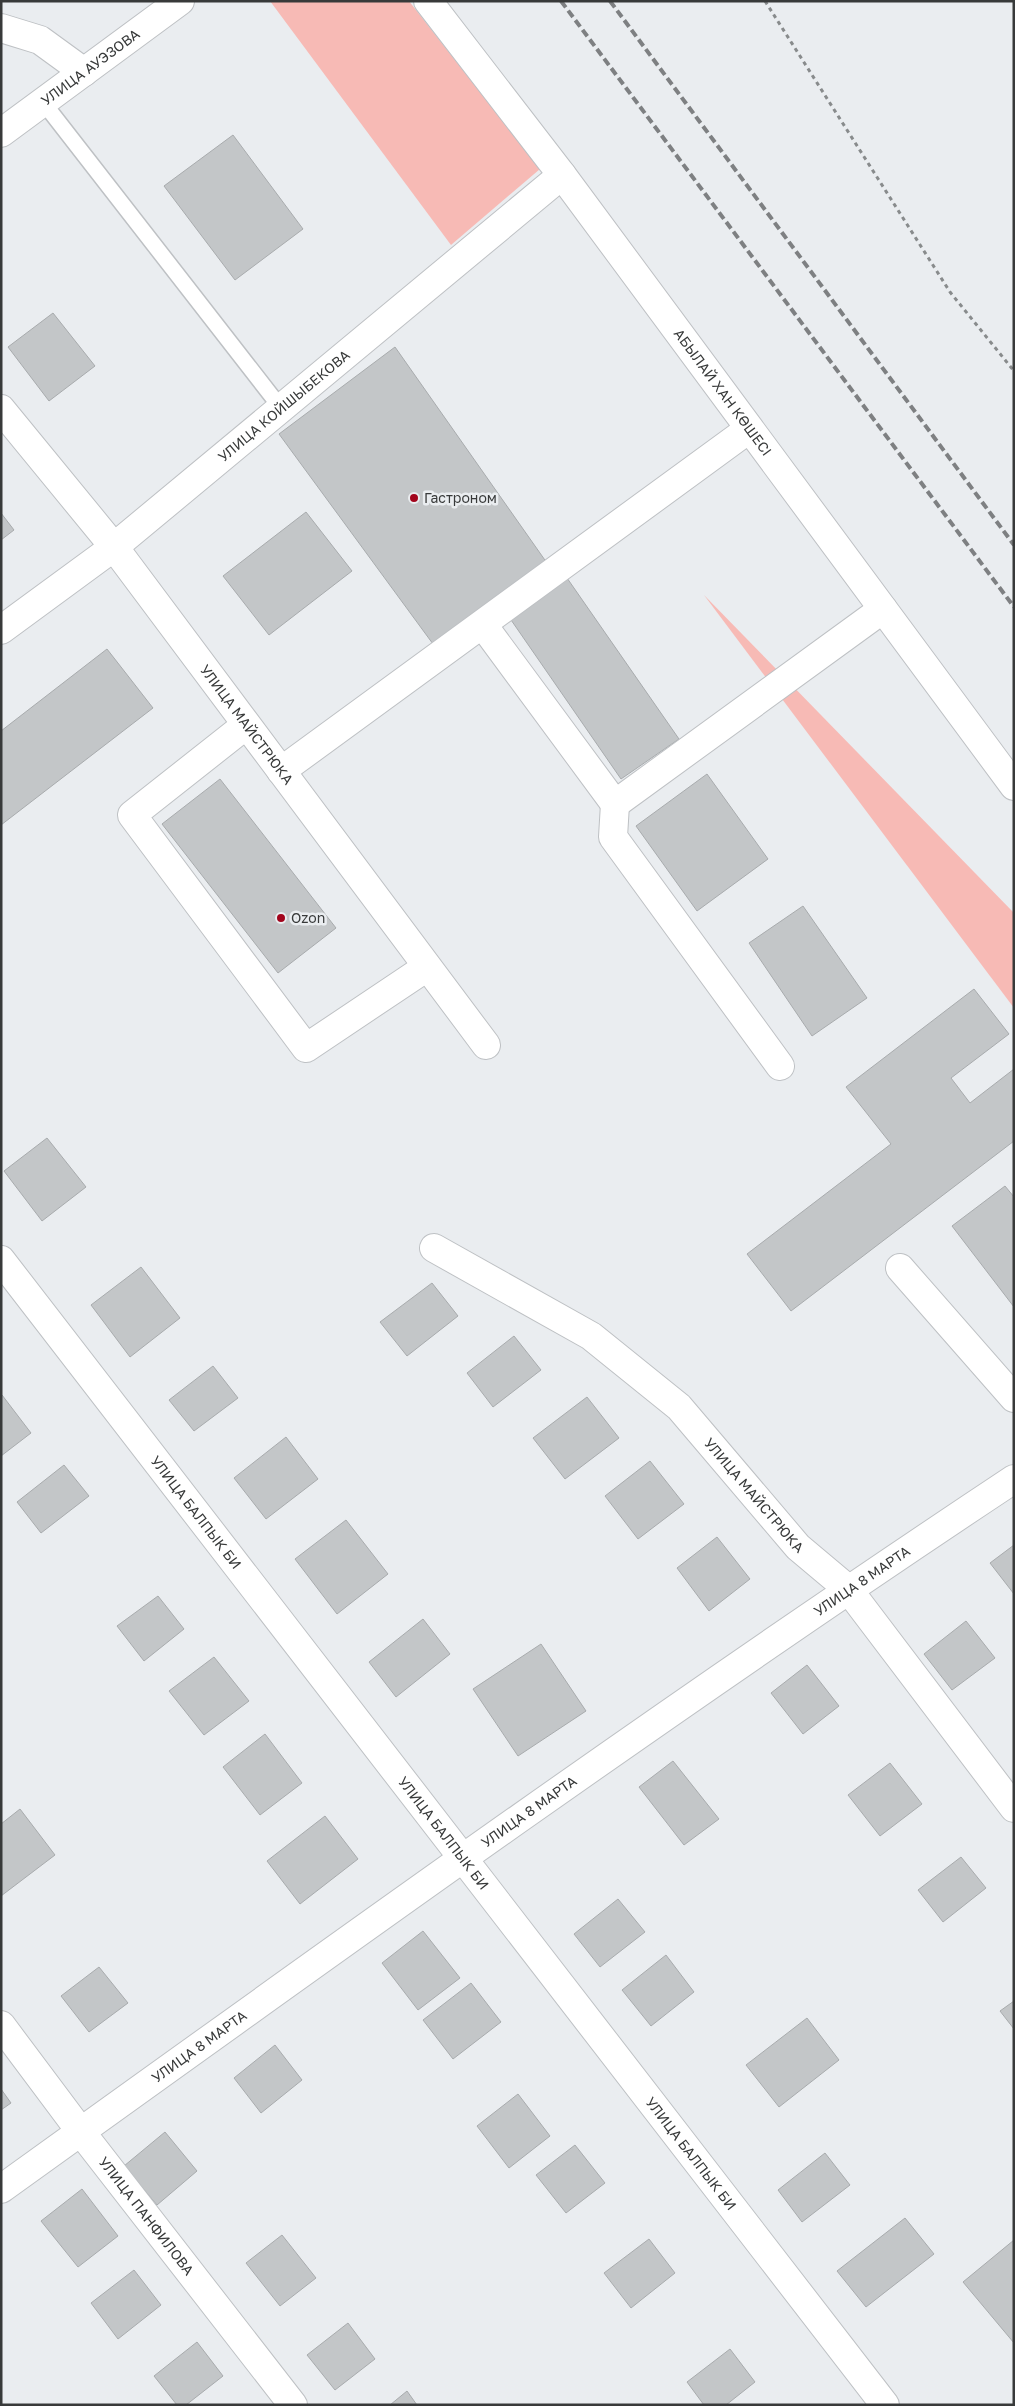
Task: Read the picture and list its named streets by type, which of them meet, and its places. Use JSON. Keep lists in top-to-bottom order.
{
  "streets": {
    "street": [
      "УЛИЦА АУЭЗОВА",
      "АБЫЛАЙ ХАН КӨШЕСІ",
      "УЛИЦА КОЙШЫБЕКОВА",
      "УЛИЦА МАЙСТРЮКА",
      "УЛИЦА БАЛПЫК БИ",
      "УЛИЦА 8 МАРТА",
      "УЛИЦА ПАНФИЛОВА"
    ]
  },
  "crossings": [
    ["АБЫЛАЙ ХАН КӨШЕСІ", "УЛИЦА КОЙШЫБЕКОВА"],
    ["УЛИЦА КОЙШЫБЕКОВА", "УЛИЦА МАЙСТРЮКА"],
    ["УЛИЦА МАЙСТРЮКА", "УЛИЦА 8 МАРТА"],
    ["УЛИЦА БАЛПЫК БИ", "УЛИЦА 8 МАРТА"],
    ["УЛИЦА 8 МАРТА", "УЛИЦА ПАНФИЛОВА"]
  ],
  "places": ["Гастроном", "Ozon"]
}
